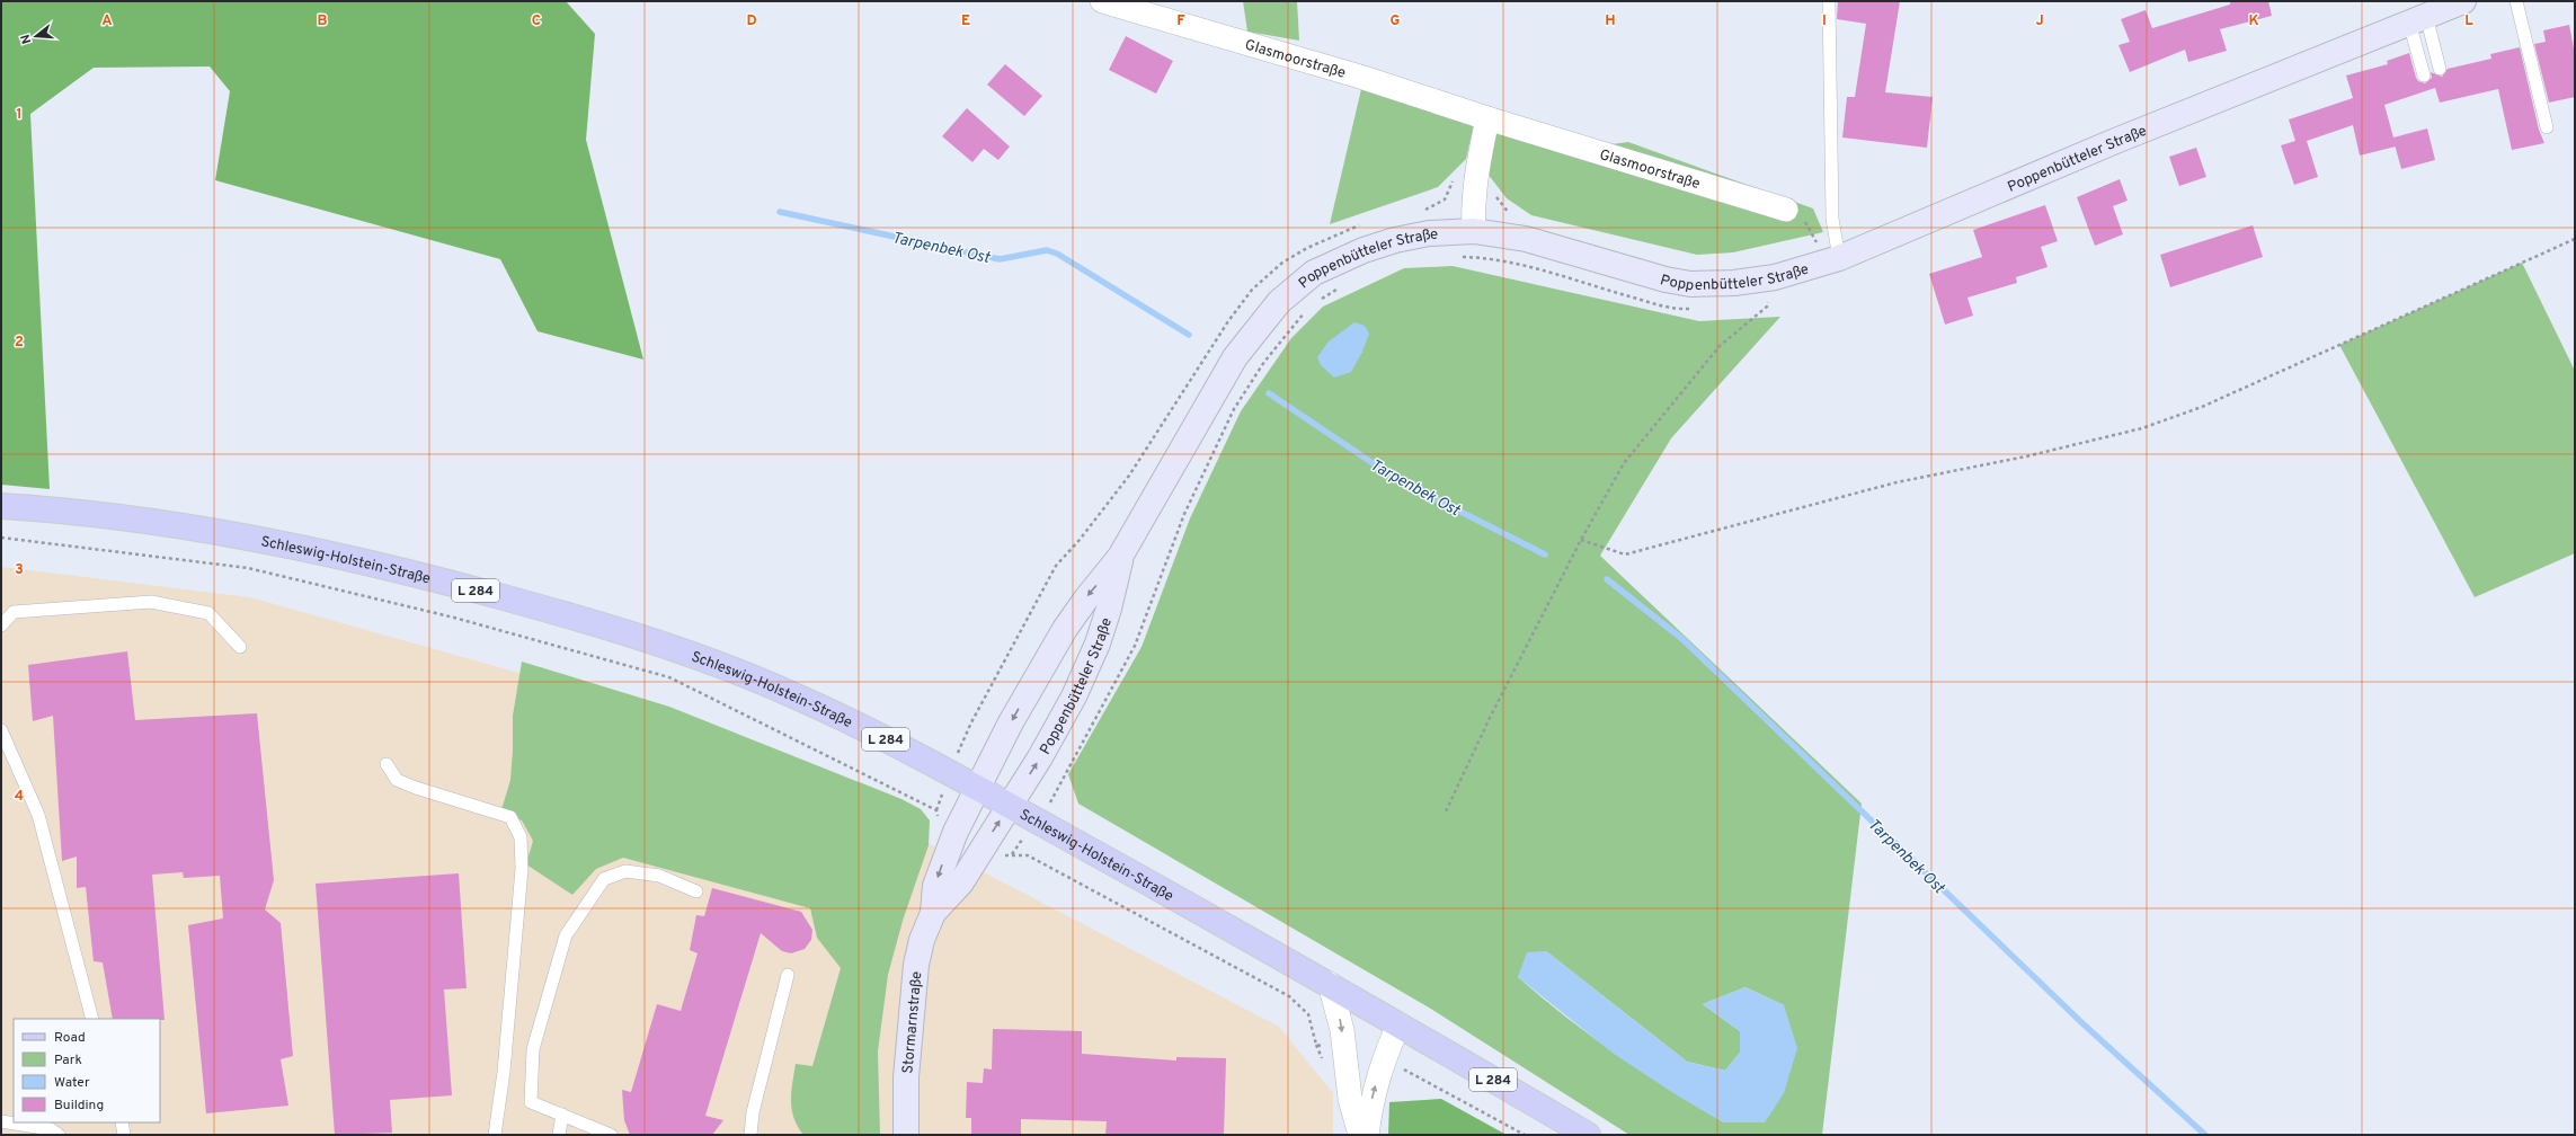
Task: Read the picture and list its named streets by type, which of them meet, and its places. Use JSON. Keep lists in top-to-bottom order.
{
  "streets": {
    "main road": [
      "Poppenbütteler Straße",
      "Schleswig-Holstein-Straße",
      "L 284",
      "Stormarnstraße"
    ],
    "street": ["Glasmoorstraße"]
  },
  "crossings": [
    ["Poppenbütteler Straße", "Schleswig-Holstein-Straße"],
    ["Poppenbütteler Straße", "Stormarnstraße"],
    ["Schleswig-Holstein-Straße", "Stormarnstraße"]
  ],
  "water": ["Tarpenbek Ost"],
  "legend": [
    "Road",
    "Park",
    "Water",
    "Building"
  ],
  "north": "left",
  "grid": {
    "columns": [
      "A",
      "B",
      "C",
      "D",
      "E",
      "F",
      "G",
      "H",
      "I",
      "J",
      "K",
      "L"
    ],
    "rows": [
      "1",
      "2",
      "3",
      "4"
    ]
  }
}
